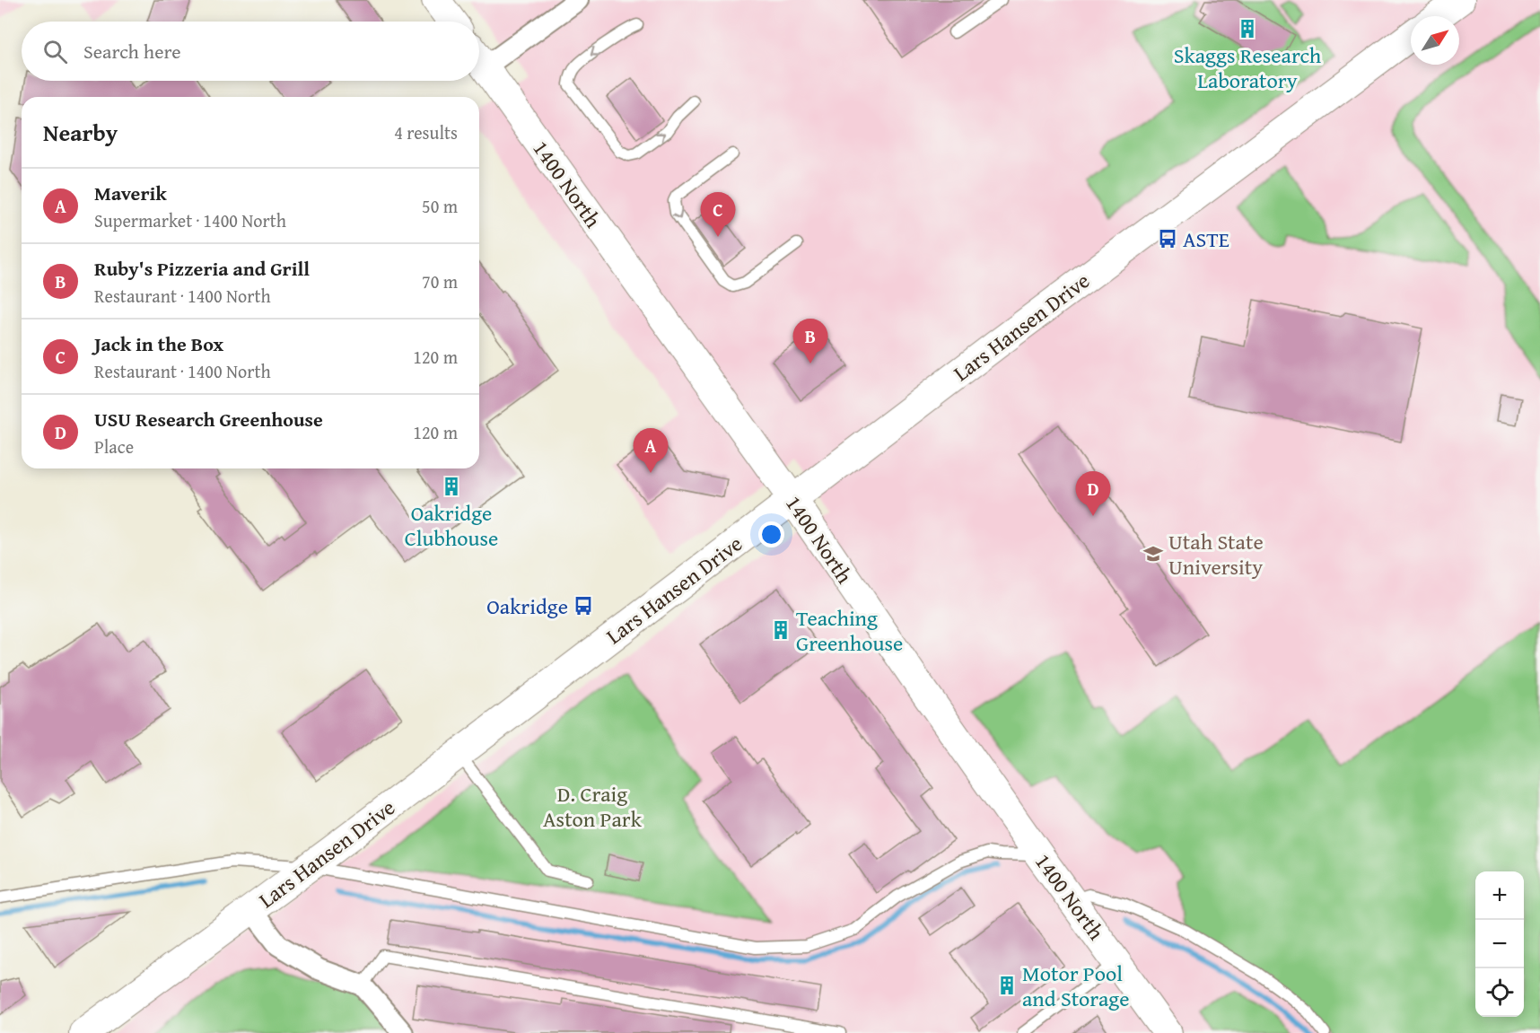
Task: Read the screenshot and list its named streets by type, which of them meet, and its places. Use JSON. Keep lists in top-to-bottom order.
{
  "streets": {
    "main road": ["1400 North", "Lars Hansen Drive"]
  },
  "crossings": [
    ["1400 North", "Lars Hansen Drive"]
  ],
  "parks": ["D. Craig Aston Park"],
  "places": {
    "building": [
      "Skaggs Research Laboratory",
      "Oakridge Clubhouse",
      "Teaching Greenhouse",
      "Motor Pool and Storage"
    ],
    "bus stop": ["ASTE", "Oakridge"],
    "school or university": ["Utah State University"]
  },
  "north": "top right",
  "page": {
    "search": "Search here",
    "heading": ["Nearby", "4 results"],
    "list": [
      {
        "mark": "A",
        "name": "Maverik",
        "note": "Supermarket · 1400 North",
        "value": "50 m"
      },
      {
        "mark": "B",
        "name": "Ruby's Pizzeria and Grill",
        "note": "Restaurant · 1400 North",
        "value": "70 m"
      },
      {
        "mark": "C",
        "name": "Jack in the Box",
        "note": "Restaurant · 1400 North",
        "value": "120 m"
      },
      {
        "mark": "D",
        "name": "USU Research Greenhouse",
        "note": "Place",
        "value": "120 m"
      }
    ],
    "pins": [
      "C",
      "B",
      "A",
      "D"
    ],
    "map_buttons": ["+", "−"]
  }
}
